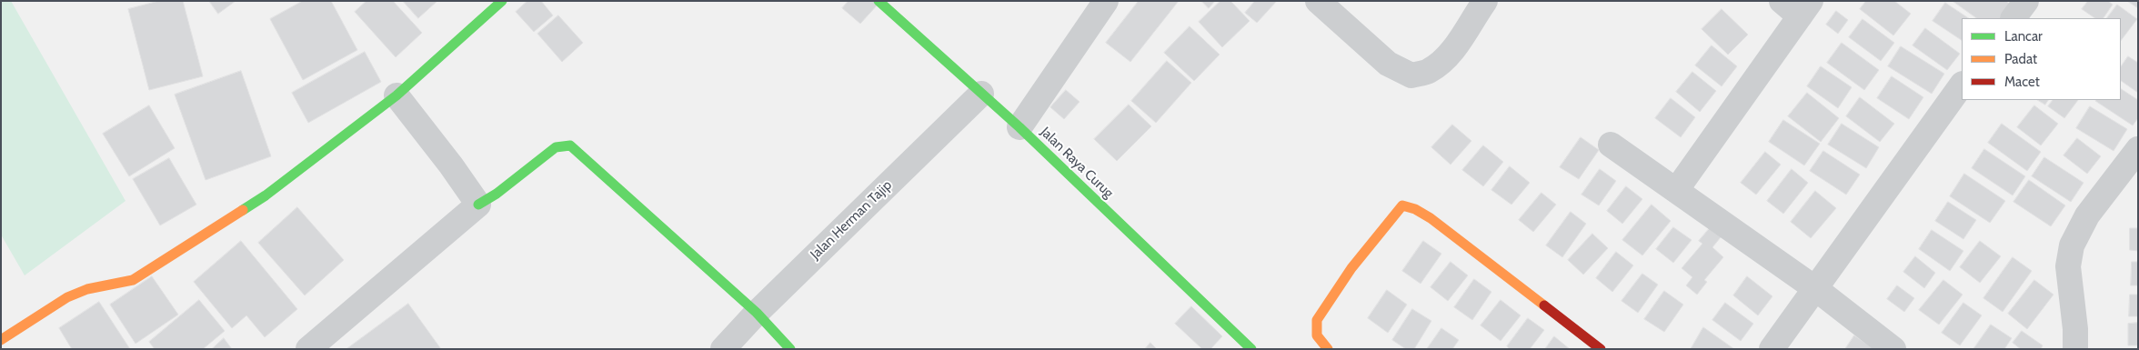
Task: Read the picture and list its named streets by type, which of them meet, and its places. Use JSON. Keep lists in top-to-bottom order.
{
  "streets": {
    "street": ["Jalan Raya Curug", "Jalan Herman Tajip"]
  },
  "crossings": [
    ["Jalan Raya Curug", "Jalan Herman Tajip"]
  ],
  "legend": ["Lancar", "Padat", "Macet"]
}
